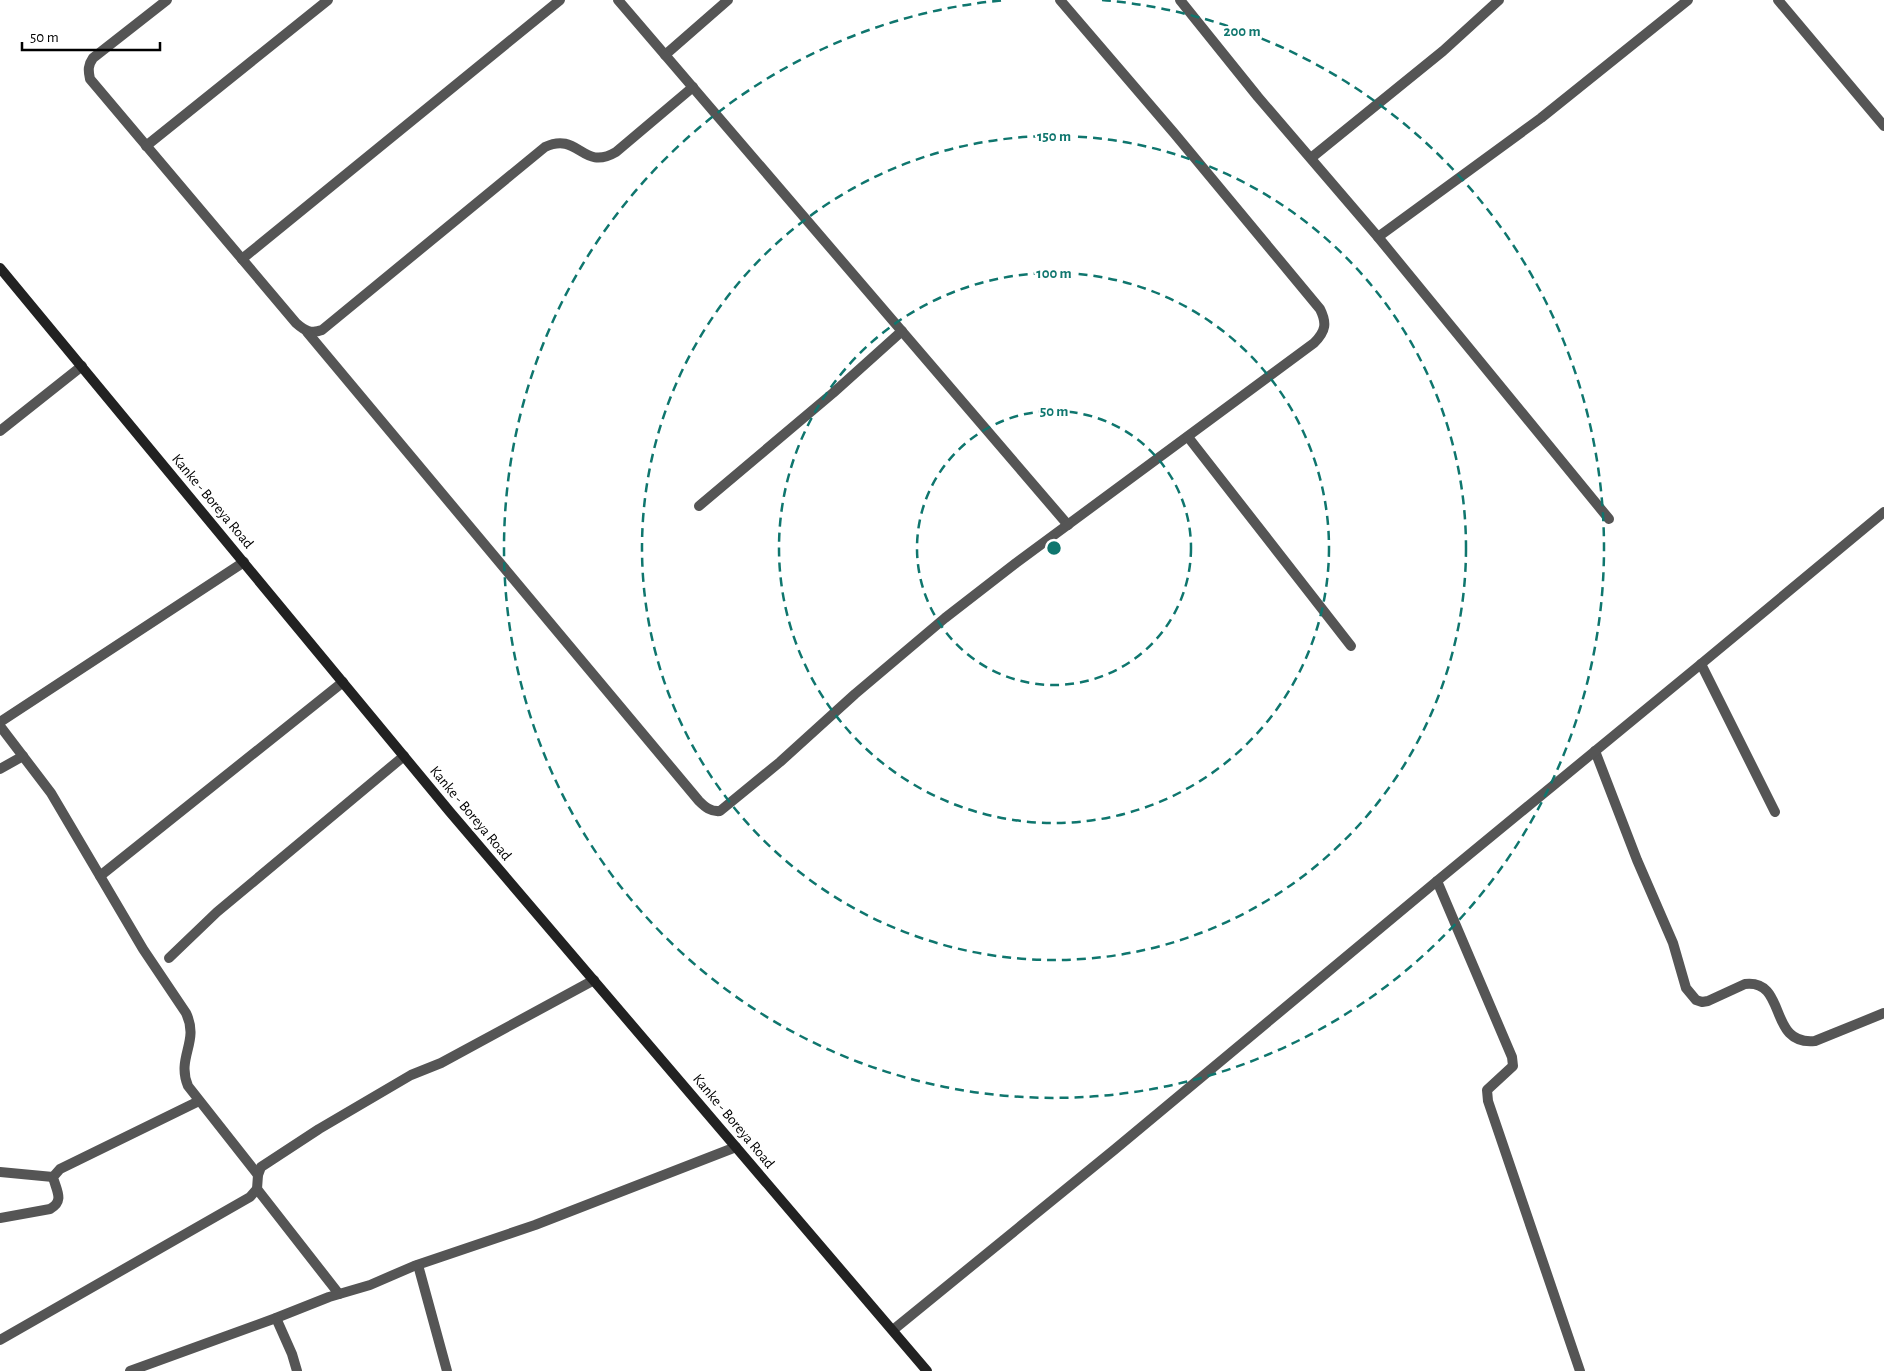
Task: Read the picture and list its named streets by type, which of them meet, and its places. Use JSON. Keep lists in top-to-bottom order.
{
  "streets": {
    "street": ["Kanke - Boreya Road"]
  },
  "scale_bar": "50 m",
  "rings": [
    "200 m",
    "150 m",
    "100 m",
    "50 m"
  ]
}
